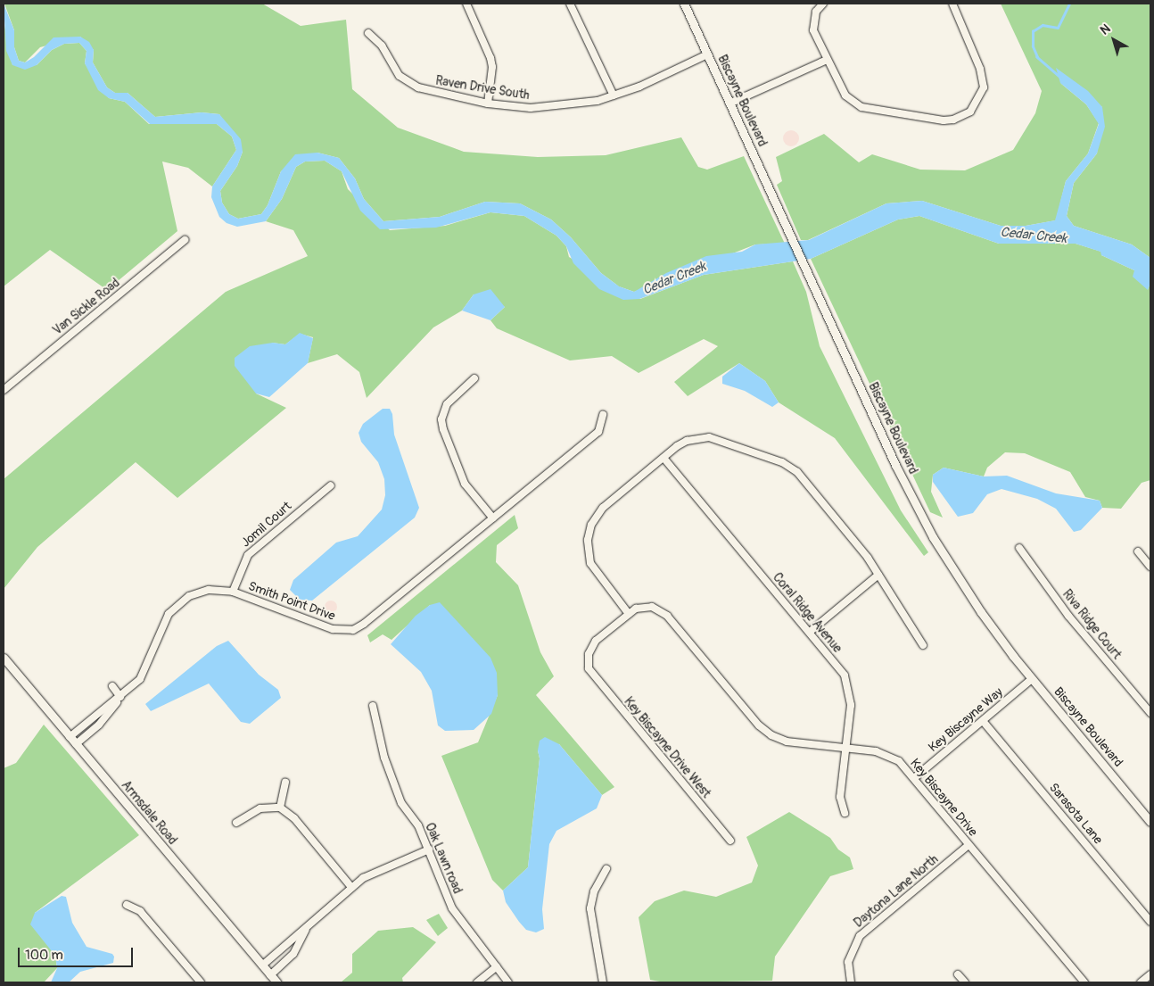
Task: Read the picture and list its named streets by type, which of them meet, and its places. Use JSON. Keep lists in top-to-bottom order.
{
  "streets": {
    "street": [
      "Raven Drive South",
      "Biscayne Boulevard",
      "Van Sickle Road",
      "Jomil Court",
      "Smith Point Drive",
      "Coral Ridge Avenue",
      "Riva Ridge Court",
      "Key Biscayne Way",
      "Key Biscayne Drive West",
      "Key Biscayne Drive",
      "Armsdale Road",
      "Sarasota Lane",
      "Oak Lawn road",
      "Daytona Lane North"
    ]
  },
  "crossings": [
    ["Raven Drive South", "Biscayne Boulevard"],
    ["Biscayne Boulevard", "Key Biscayne Way"],
    ["Jomil Court", "Smith Point Drive"],
    ["Smith Point Drive", "Armsdale Road"],
    ["Coral Ridge Avenue", "Key Biscayne Drive"],
    ["Key Biscayne Way", "Key Biscayne Drive"],
    ["Key Biscayne Way", "Sarasota Lane"],
    ["Key Biscayne Drive West", "Key Biscayne Drive"],
    ["Key Biscayne Drive", "Daytona Lane North"]
  ],
  "water": ["Cedar Creek"],
  "scale_bar": "100 m",
  "north": "top left"
}
